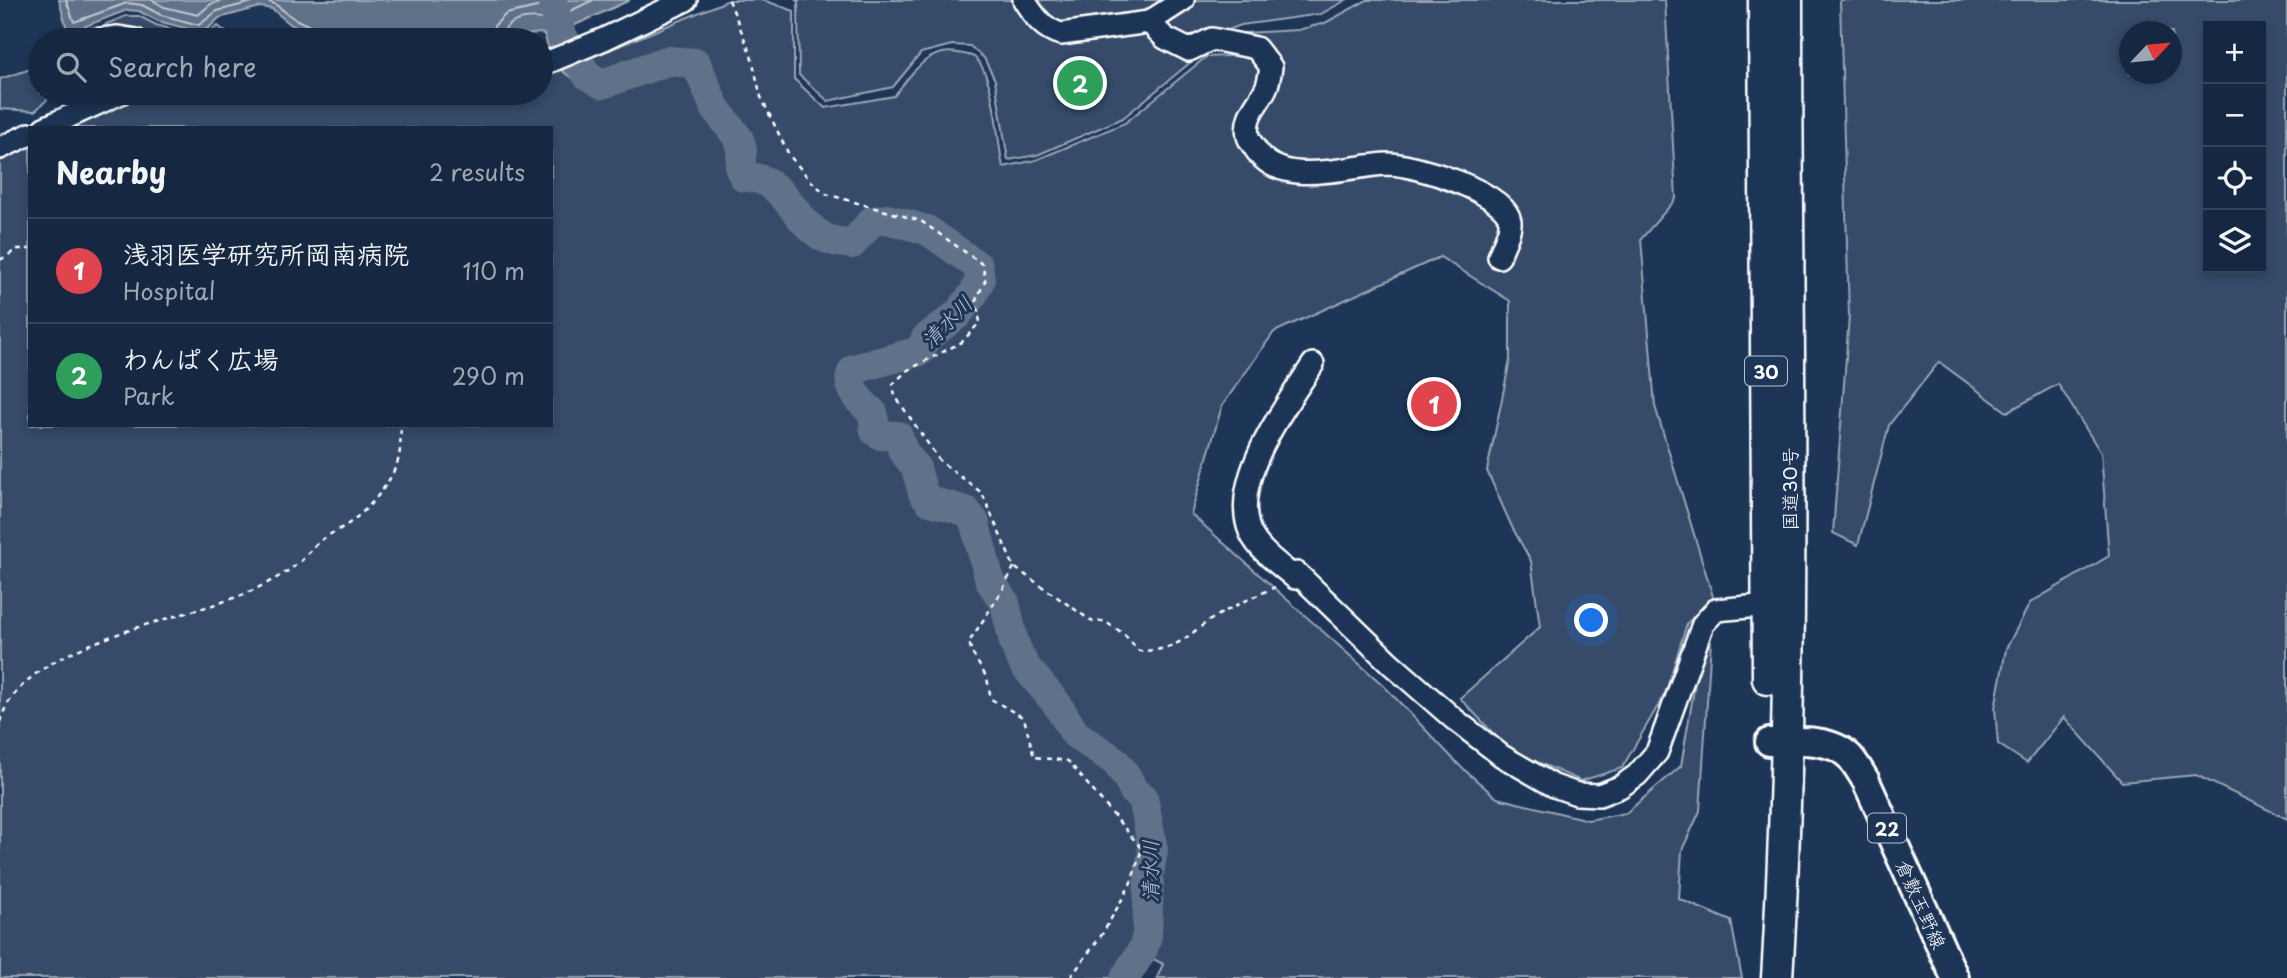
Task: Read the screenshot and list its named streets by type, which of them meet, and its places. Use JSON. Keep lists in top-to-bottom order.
{
  "streets": {
    "highway": ["30", "国道30号"],
    "main road": ["22", "倉敷玉野線"]
  },
  "crossings": [
    ["国道30号", "倉敷玉野線"]
  ],
  "water": ["清水川"],
  "north": "top right",
  "page": {
    "map_buttons": ["+", "−"],
    "search": "Search here",
    "pins": ["2", "1"],
    "heading": ["Nearby", "2 results"],
    "list": [
      {
        "mark": "1",
        "name": "浅羽医学研究所岡南病院",
        "note": "Hospital",
        "value": "110 m"
      },
      {
        "mark": "2",
        "name": "わんぱく広場",
        "note": "Park",
        "value": "290 m"
      }
    ]
  }
}
